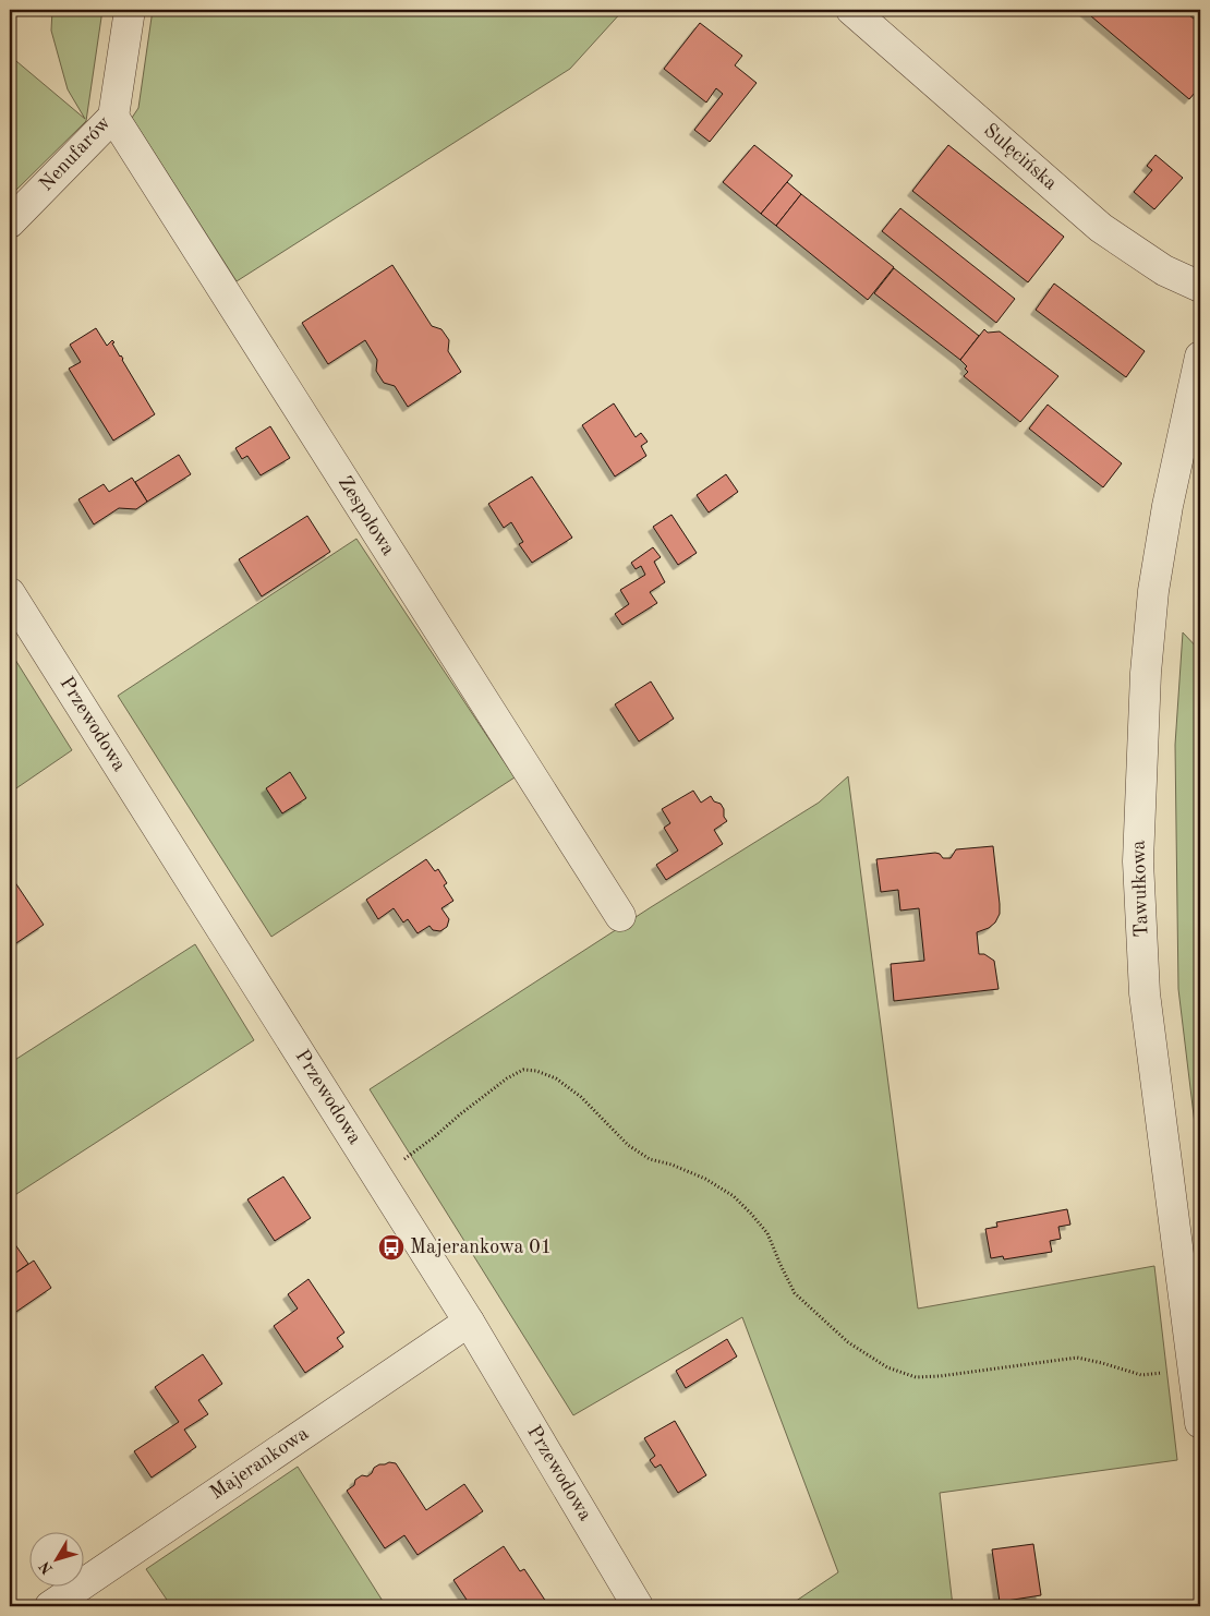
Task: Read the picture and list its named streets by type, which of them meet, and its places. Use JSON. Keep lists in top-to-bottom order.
{
  "streets": {
    "street": [
      "Nenufarów",
      "Sulęcińska",
      "Zespołowa",
      "Przewodowa",
      "Tawułkowa",
      "Majerankowa"
    ]
  },
  "crossings": [
    ["Nenufarów", "Zespołowa"],
    ["Przewodowa", "Majerankowa"]
  ],
  "places": {
    "bus stop": ["Majerankowa 01"]
  },
  "north": "bottom left"
}
